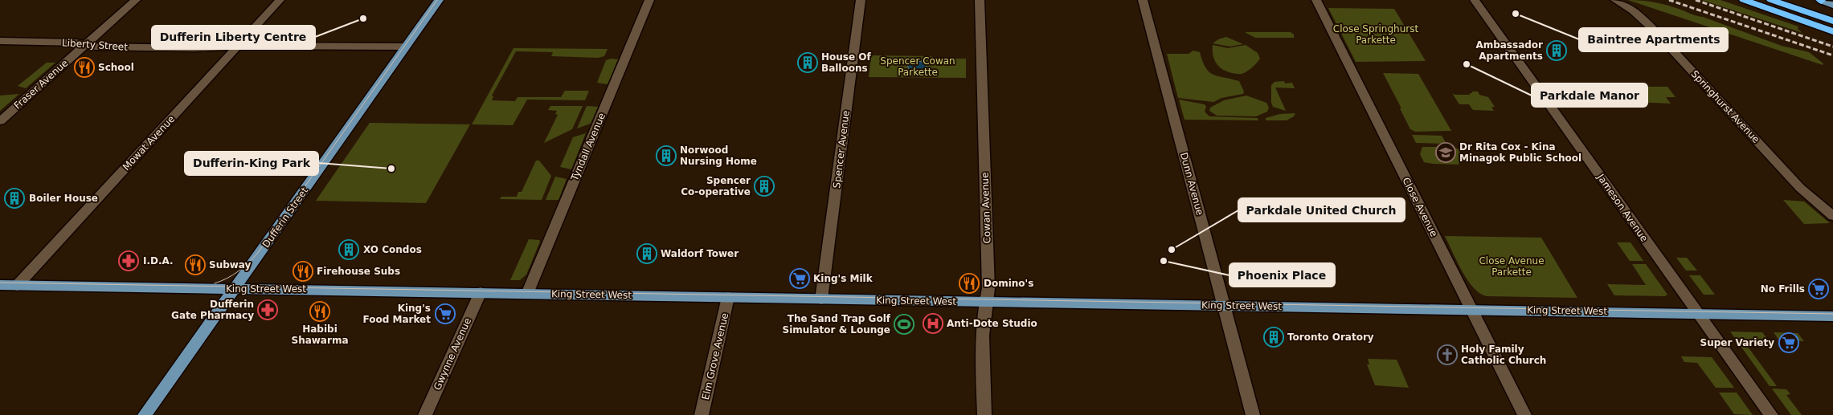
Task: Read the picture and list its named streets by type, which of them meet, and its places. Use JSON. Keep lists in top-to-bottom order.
{
  "streets": {
    "main road": ["Dufferin Street", "King Street West"],
    "street": [
      "Liberty Street",
      "Fraser Avenue",
      "Springhurst Avenue",
      "Mowat Avenue",
      "Tyndall Avenue",
      "Spencer Avenue",
      "Dunn Avenue",
      "Close Avenue",
      "Cowan Avenue",
      "Jameson Avenue",
      "Gwynne Avenue",
      "Elm Grove Avenue"
    ]
  },
  "crossings": [
    ["Liberty Street", "Fraser Avenue"],
    ["Liberty Street", "Mowat Avenue"],
    ["Liberty Street", "Dufferin Street"],
    ["Mowat Avenue", "King Street West"],
    ["Tyndall Avenue", "King Street West"],
    ["Spencer Avenue", "King Street West"],
    ["Dunn Avenue", "King Street West"],
    ["Close Avenue", "King Street West"],
    ["Cowan Avenue", "King Street West"],
    ["Jameson Avenue", "King Street West"],
    ["Dufferin Street", "King Street West"],
    ["King Street West", "Gwynne Avenue"],
    ["King Street West", "Elm Grove Avenue"]
  ],
  "parks": ["Close Springhurst Parkette", "Spencer Cowan Parkette", "Close Avenue Parkette"],
  "places": {
    "other": [
      "Baintree Apartments",
      "Dufferin Liberty Centre",
      "Parkdale Manor",
      "Dufferin-King Park",
      "Parkdale United Church",
      "Phoenix Place"
    ],
    "building": [
      "Ambassador Apartments",
      "House Of Balloons",
      "Norwood Nursing Home",
      "Spencer Co-operative",
      "Boiler House",
      "XO Condos",
      "Waldorf Tower",
      "Toronto Oratory"
    ],
    "restaurant": [
      "School",
      "Subway",
      "Firehouse Subs",
      "Domino's",
      "Habibi Shawarma"
    ],
    "school or university": ["Dr Rita Cox - Kina Minagok Public School"],
    "pharmacy": ["I.D.A.", "Dufferin Gate Pharmacy"],
    "supermarket": [
      "King's Milk",
      "No Frills",
      "King's Food Market",
      "Super Variety"
    ],
    "hospital": ["Anti-Dote Studio"],
    "sports": ["The Sand Trap Golf Simulator & Lounge"],
    "church": ["Holy Family Catholic Church"]
  }
}
